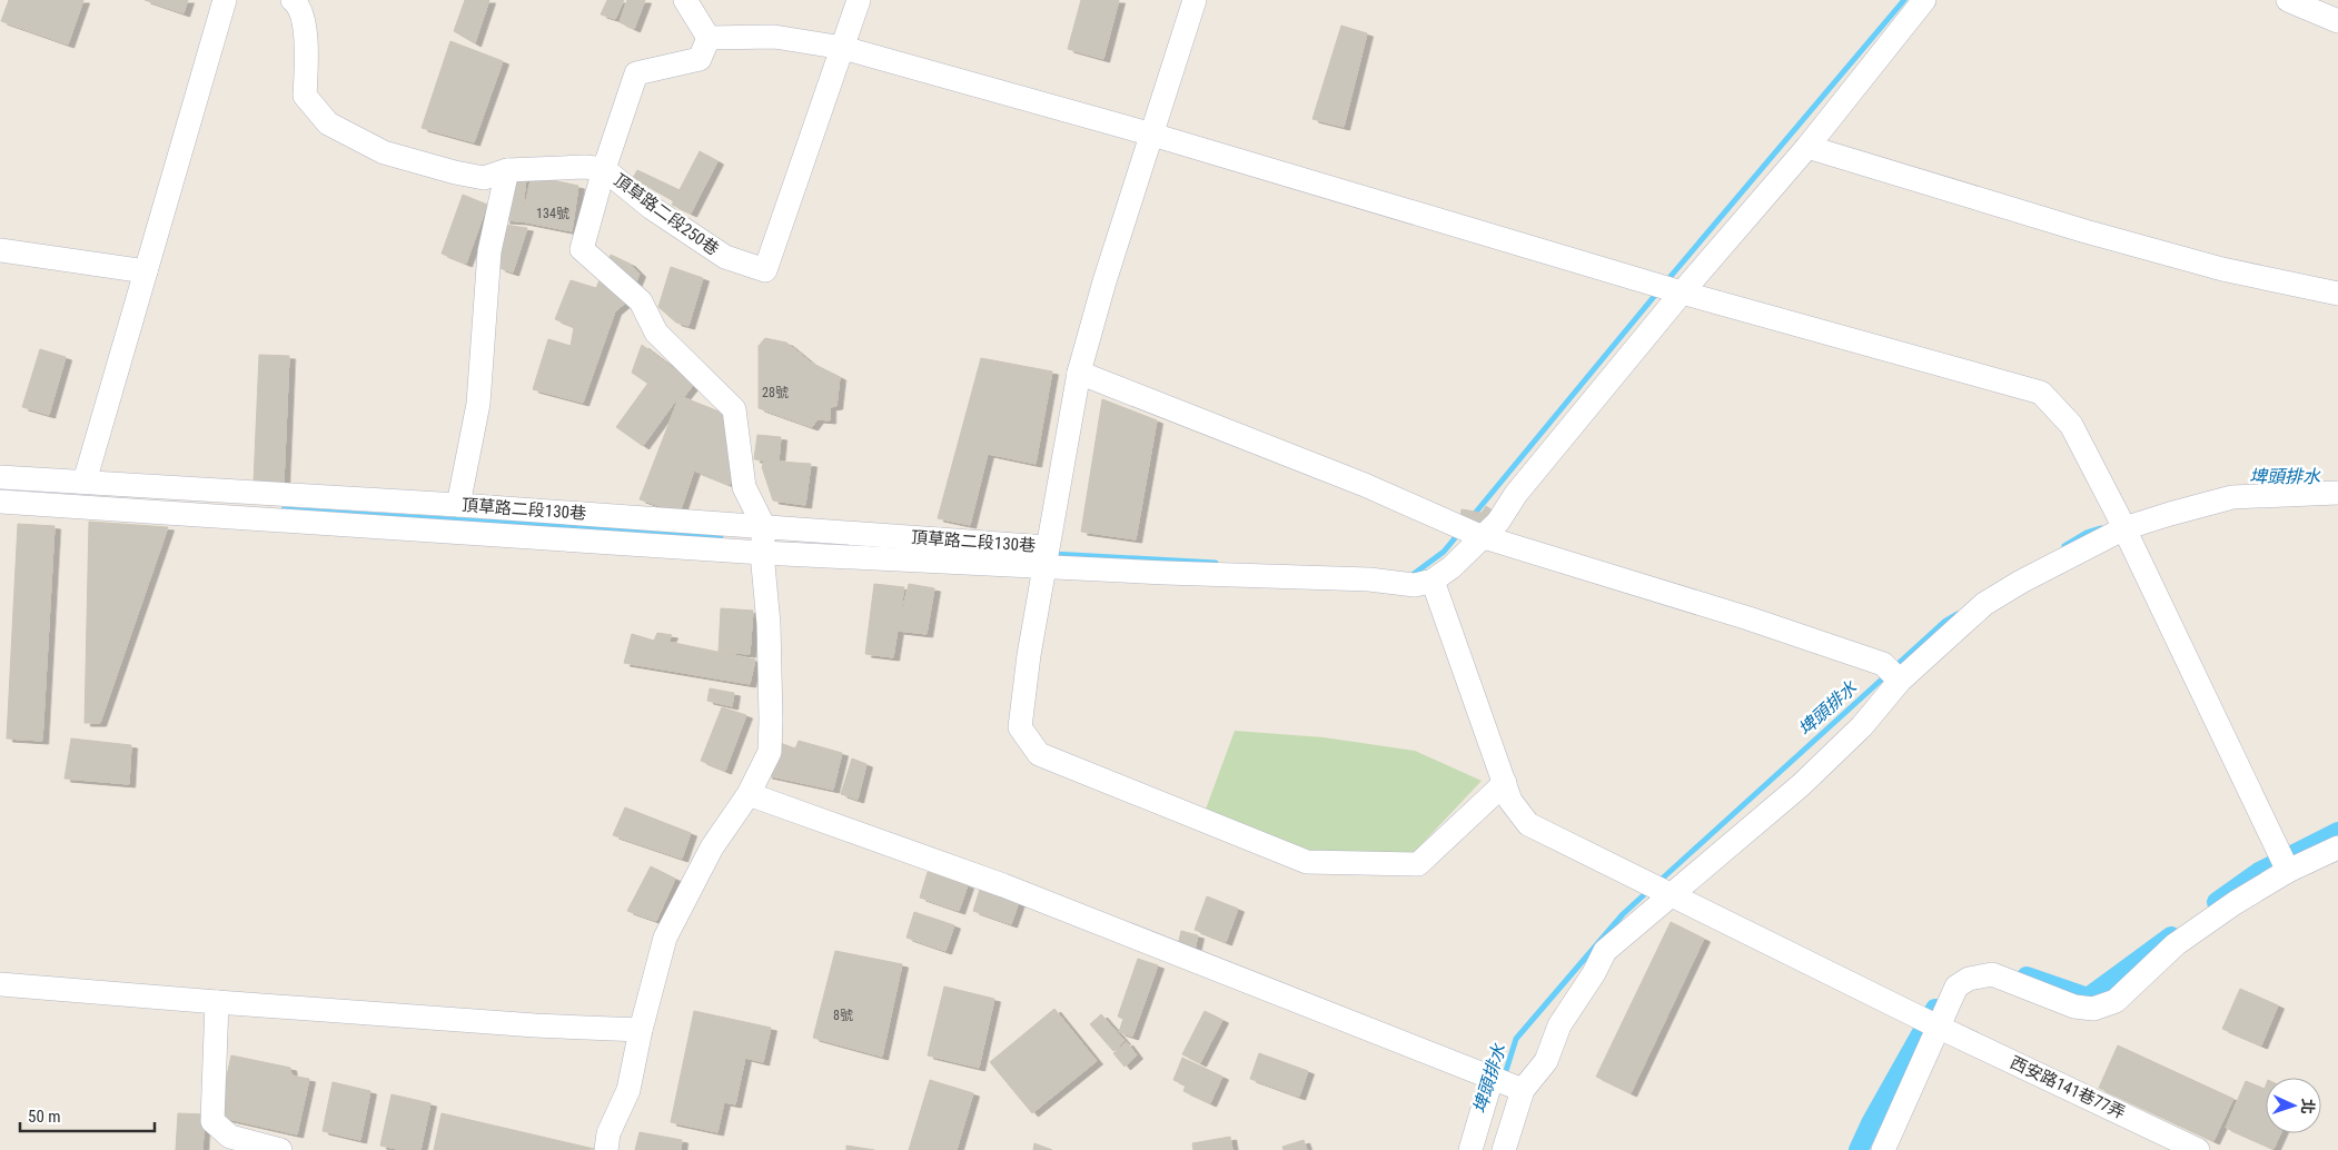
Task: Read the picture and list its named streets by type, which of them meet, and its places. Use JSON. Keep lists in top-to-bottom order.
{
  "streets": {
    "street": ["頂草路二段250巷", "頂草路二段130巷", "西安路141巷77弄"]
  },
  "water": ["埤頭排水"],
  "house_numbers": ["134號", "28號", "8號"],
  "scale_bar": "50 m",
  "north": "right"
}
